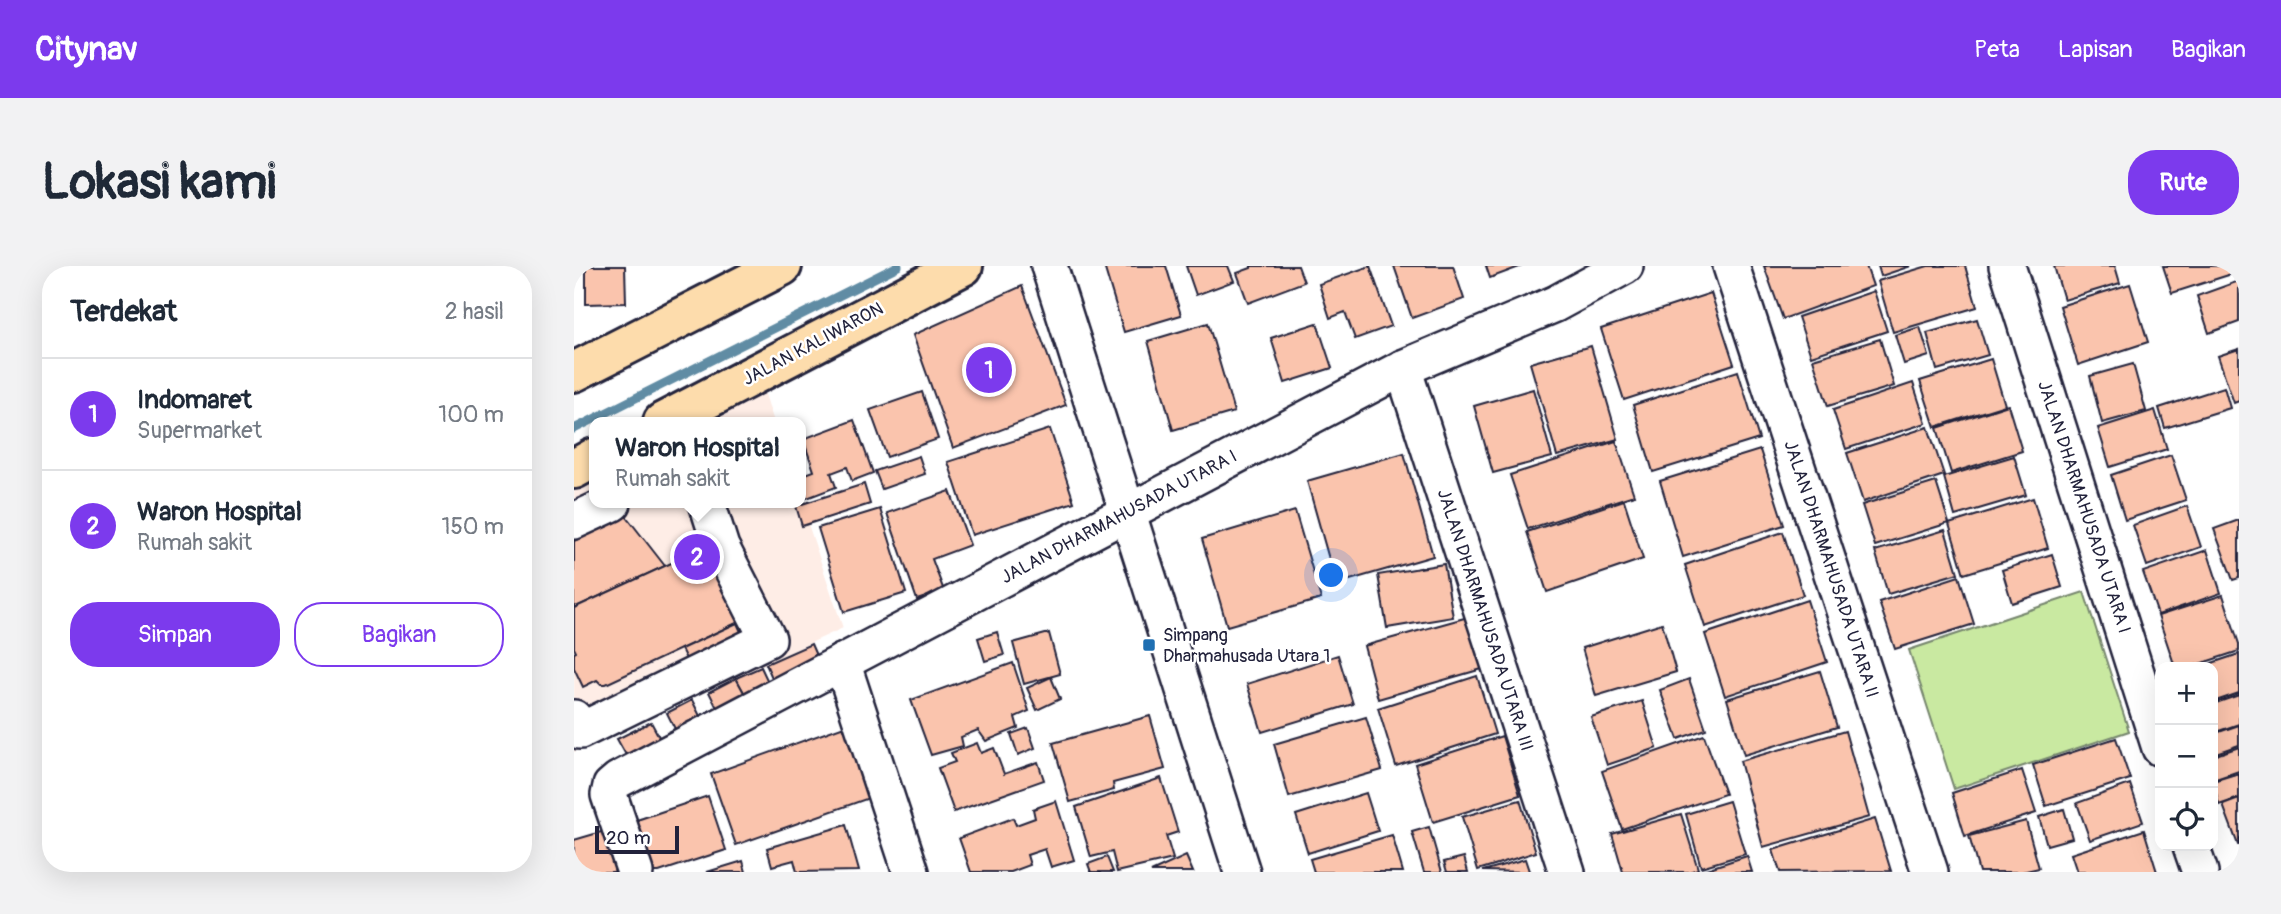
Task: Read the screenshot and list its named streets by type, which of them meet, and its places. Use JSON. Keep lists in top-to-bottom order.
{
  "streets": {
    "main road": ["JALAN KALIWARON"],
    "street": ["JALAN DHARMAHUSADA UTARA I", "JALAN DHARMAHUSADA UTARA II", "JALAN DHARMAHUSADA UTARA III"]
  },
  "crossings": [
    ["JALAN DHARMAHUSADA UTARA I", "JALAN DHARMAHUSADA UTARA III"]
  ],
  "places": {
    "transit": ["Simpang Dharmahusada Utara 1"]
  },
  "scale_bar": "20 m",
  "page": {
    "header": "Citynav",
    "nav": ["Peta", "Lapisan", "Bagikan"],
    "buttons": [
      "Rute",
      ["Simpan", "Bagikan"]
    ],
    "title": "Lokasi kami",
    "heading": ["Terdekat", "2 hasil"],
    "pins": ["1", "2"],
    "list": [
      {
        "mark": "1",
        "name": "Indomaret",
        "note": "Supermarket",
        "value": "100 m"
      },
      {
        "mark": "2",
        "name": "Waron Hospital",
        "note": "Rumah sakit",
        "value": "150 m"
      }
    ],
    "popup": ["Waron Hospital", "Rumah sakit"],
    "map_buttons": ["+", "−"],
    "scale": "20 m"
  }
}
